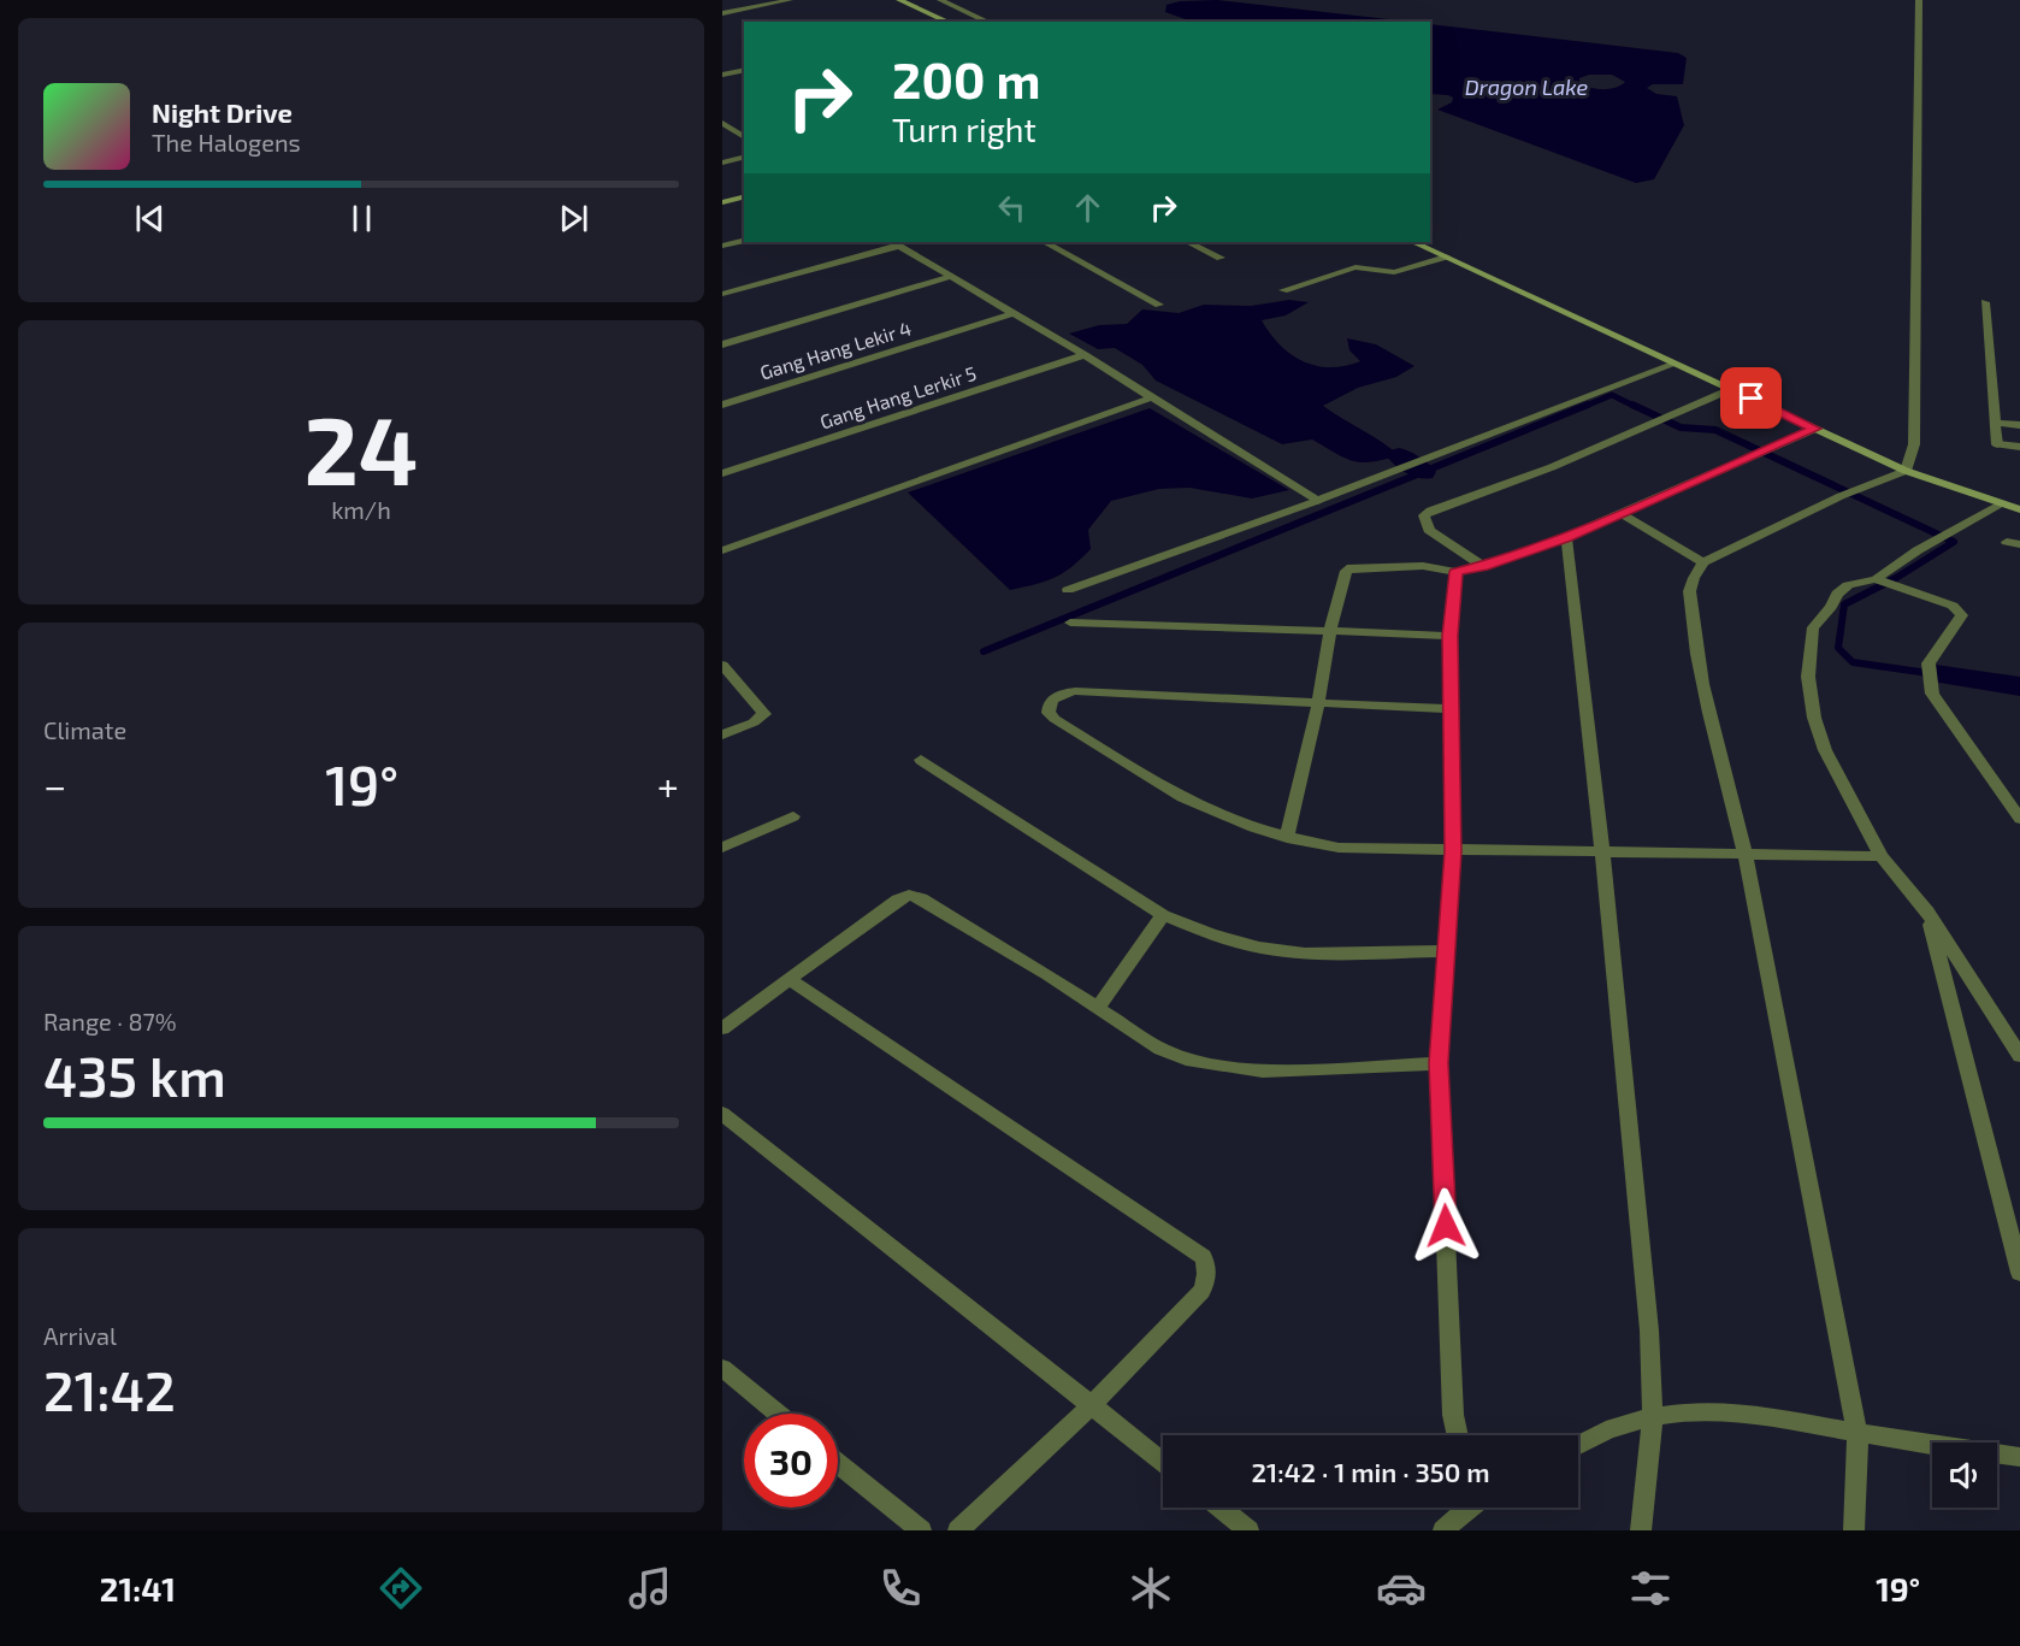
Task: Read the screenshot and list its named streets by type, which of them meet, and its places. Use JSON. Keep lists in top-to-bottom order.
{
  "streets": {
    "street": ["Gang Hang Lekir 4", "Gang Hang Lerkir 5"]
  },
  "water": ["Dragon Lake"],
  "page": {
    "turn": ["200 m", "Turn right"],
    "song": ["Night Drive", "The Halogens"],
    "tile": [
      ["24", "km/h"],
      "Climate",
      ["Range · 87%", "435 km"],
      ["Arrival", "21:42"]
    ],
    "heat": ["−", "19°", "+"],
    "limit": "30",
    "trip": "21:42 · 1 min · 350 m",
    "tabs": ["21:41", "19°"]
  }
}
